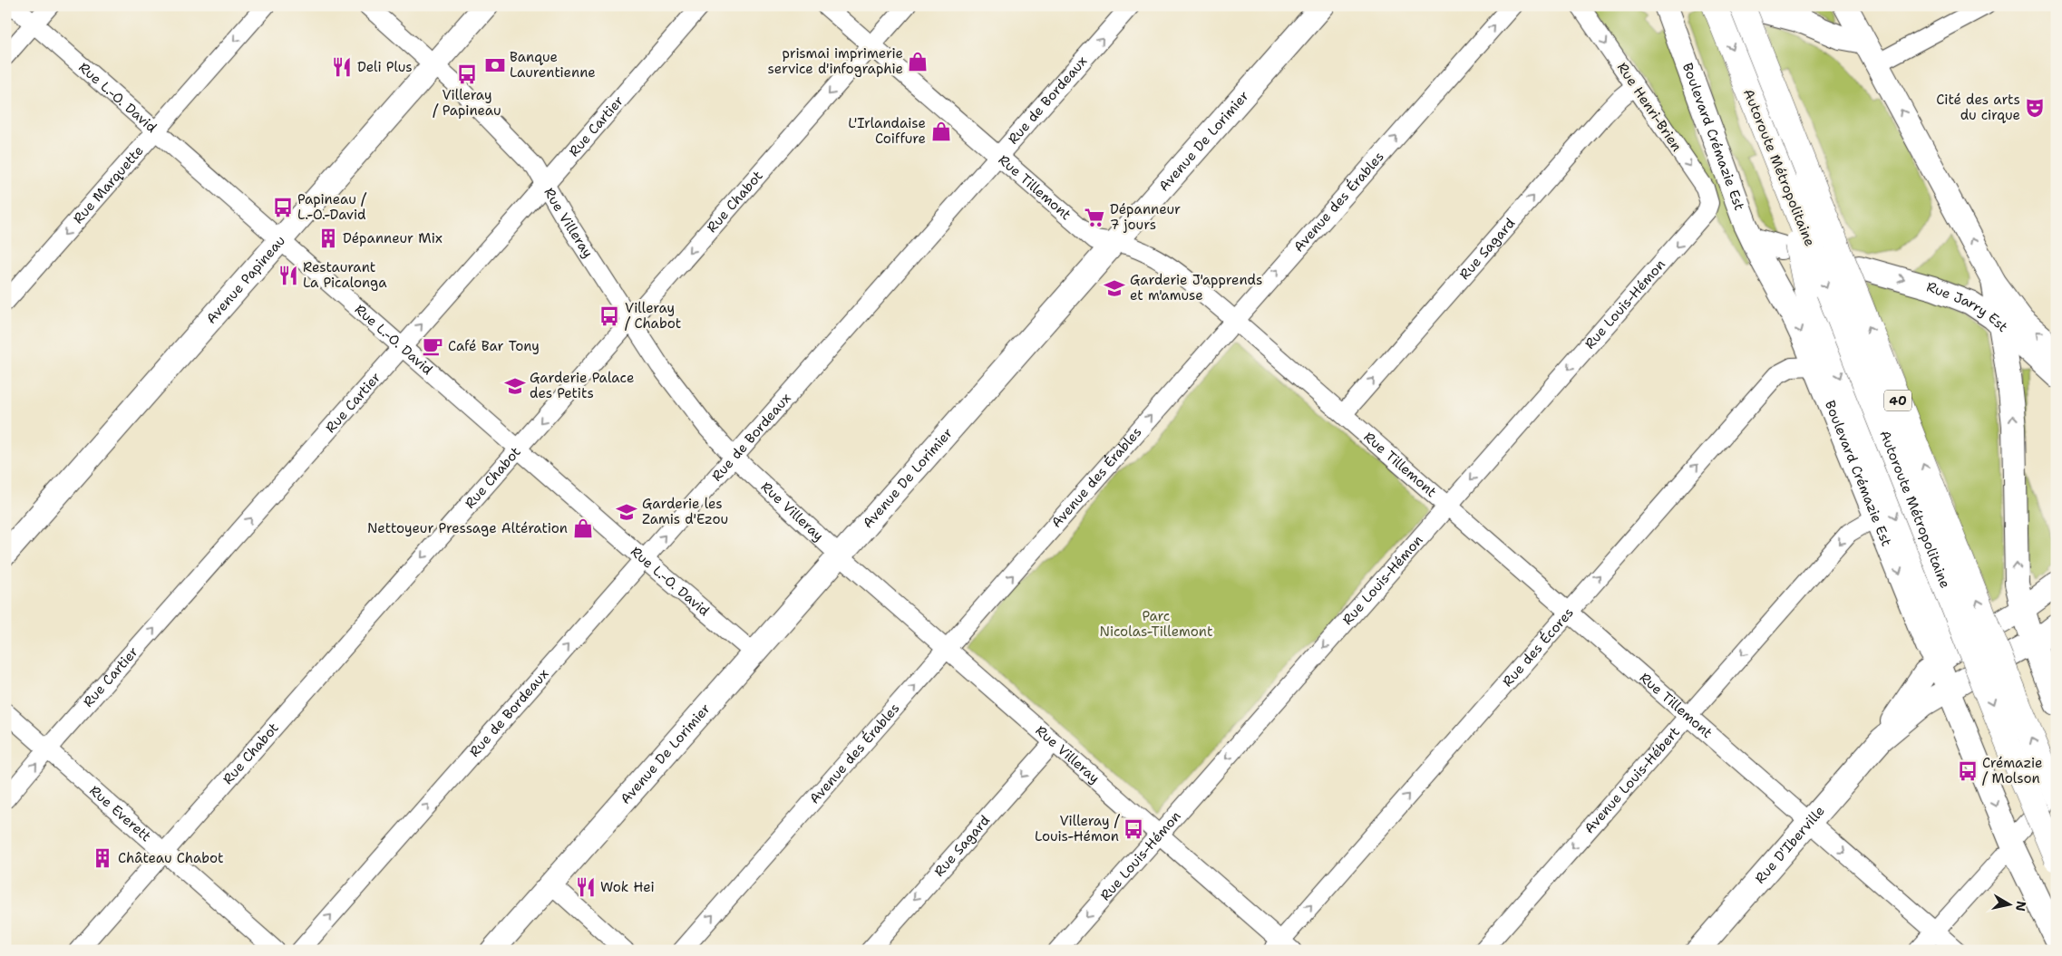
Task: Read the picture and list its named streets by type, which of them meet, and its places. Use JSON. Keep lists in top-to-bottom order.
{
  "streets": {
    "highway": ["Autoroute Métropolitaine", "40"],
    "main road": [
      "Boulevard Crémazie Est",
      "Avenue De Lorimier",
      "Avenue Papineau",
      "Rue Jarry Est",
      "Rue D'Iberville"
    ],
    "street": [
      "Rue L.-O. David",
      "Rue de Bordeaux",
      "Rue Henri-Brien",
      "Rue Cartier",
      "Rue Marquette",
      "Rue Tillemont",
      "Avenue des Érables",
      "Rue Chabot",
      "Rue Villeray",
      "Rue Sagard",
      "Rue Louis-Hémon",
      "Rue des Écores",
      "Avenue Louis-Hébert",
      "Rue Everett"
    ]
  },
  "crossings": [
    ["Rue L.-O. David", "Rue de Bordeaux"],
    ["Rue L.-O. David", "Rue Cartier"],
    ["Rue L.-O. David", "Avenue De Lorimier"],
    ["Rue L.-O. David", "Rue Marquette"],
    ["Rue L.-O. David", "Rue Chabot"],
    ["Rue L.-O. David", "Avenue Papineau"],
    ["Rue de Bordeaux", "Rue Tillemont"],
    ["Rue de Bordeaux", "Rue Villeray"],
    ["Rue Henri-Brien", "Rue Sagard"],
    ["Rue Henri-Brien", "Rue Louis-Hémon"],
    ["Rue Cartier", "Rue Villeray"],
    ["Rue Cartier", "Rue Everett"],
    ["Boulevard Crémazie Est", "Rue des Écores"],
    ["Boulevard Crémazie Est", "Avenue Louis-Hébert"],
    ["Boulevard Crémazie Est", "Rue D'Iberville"],
    ["Avenue De Lorimier", "Rue Tillemont"],
    ["Avenue De Lorimier", "Rue Villeray"],
    ["Rue Tillemont", "Avenue des Érables"],
    ["Rue Tillemont", "Rue Chabot"],
    ["Rue Tillemont", "Rue Sagard"],
    ["Rue Tillemont", "Rue Louis-Hémon"],
    ["Rue Tillemont", "Rue des Écores"],
    ["Rue Tillemont", "Avenue Louis-Hébert"],
    ["Rue Tillemont", "Rue D'Iberville"],
    ["Avenue des Érables", "Rue Villeray"],
    ["Rue Chabot", "Rue Villeray"],
    ["Rue Chabot", "Rue Everett"],
    ["Rue Villeray", "Rue Sagard"],
    ["Rue Villeray", "Avenue Papineau"],
    ["Rue Villeray", "Rue Louis-Hémon"],
    ["Rue Villeray", "Rue des Écores"]
  ],
  "one_way": [
    "Rue de Bordeaux",
    "Rue Henri-Brien",
    "Rue Cartier",
    "Rue Marquette",
    "Avenue des Érables",
    "Rue Chabot",
    "Rue Louis-Hémon",
    "Rue des Écores",
    "Avenue Louis-Hébert"
  ],
  "parks": ["Parc Nicolas-Tillemont"],
  "places": {
    "shop": ["prismai imprimerie service d'infographie", "L'Irlandaise Coiffure", "Nettoyeur Pressage Altération"],
    "bank": ["Banque Laurentienne"],
    "restaurant": ["Deli Plus", "Restaurant La Picalonga", "Wok Hei"],
    "bus stop": [
      "Villeray / Papineau",
      "Papineau / L.-O.-David",
      "Villeray / Chabot",
      "Crémazie / Molson",
      "Villeray / Louis-Hémon"
    ],
    "theatre": ["Cité des arts du cirque"],
    "supermarket": ["Dépanneur 7 jours"],
    "building": ["Dépanneur Mix", "Château Chabot"],
    "school or university": ["Garderie J'apprends et m'amuse", "Garderie Palace des Petits", "Garderie les Zamis d'Ezou"],
    "cafe": ["Café Bar Tony"]
  },
  "north": "right"
}
